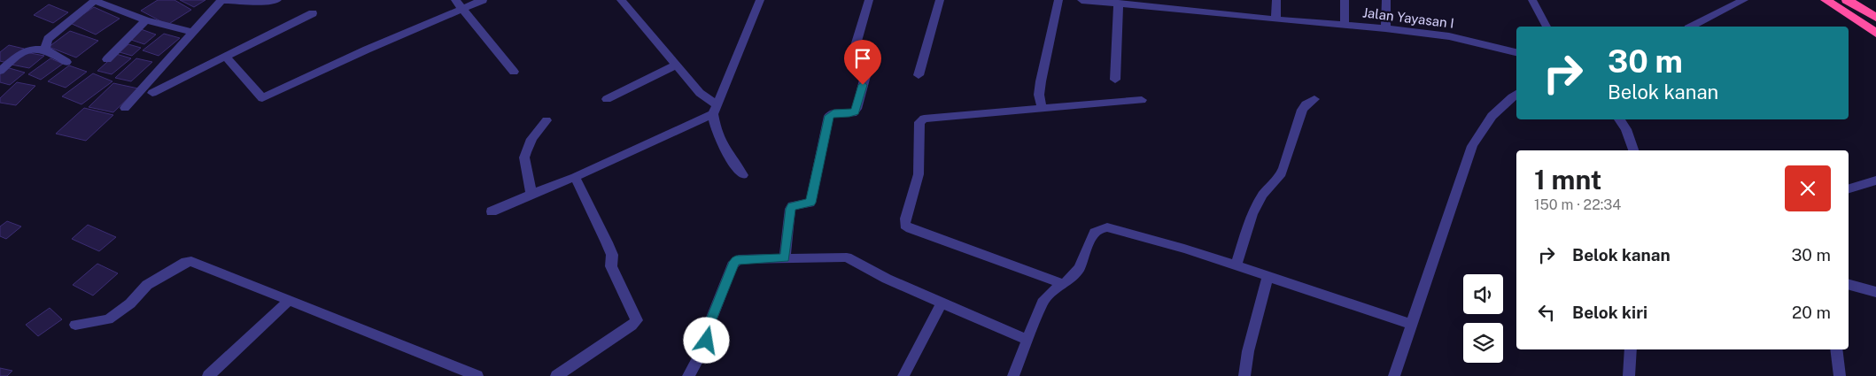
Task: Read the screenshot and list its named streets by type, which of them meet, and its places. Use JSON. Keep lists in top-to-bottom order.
{
  "streets": {
    "street": ["Jalan Yayasan I"]
  },
  "page": {
    "turn": ["30 m", "Belok kanan"],
    "heading": ["1 mnt", "150 m · 22:34"],
    "list": [
      {
        "name": "Belok kanan",
        "value": "30 m"
      },
      {
        "name": "Belok kiri",
        "value": "20 m"
      }
    ]
  }
}
